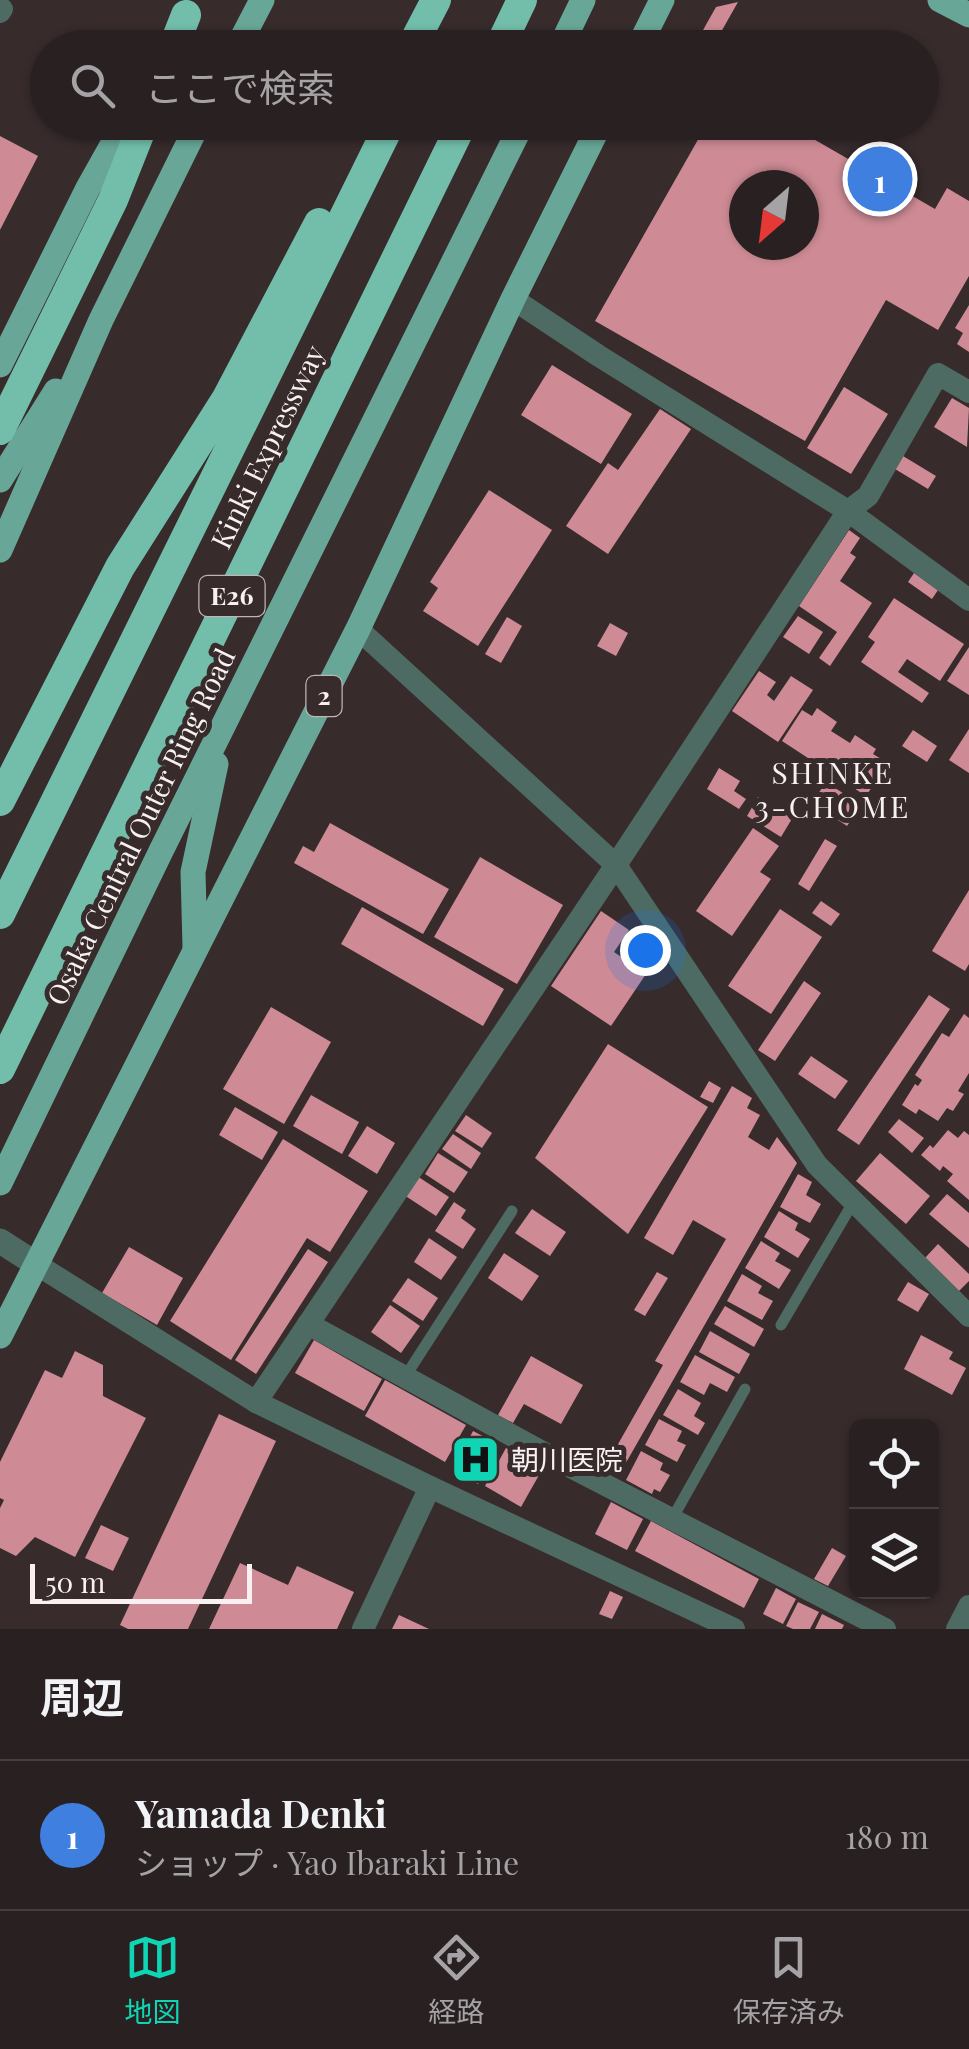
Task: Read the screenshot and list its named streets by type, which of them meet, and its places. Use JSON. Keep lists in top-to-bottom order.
{
  "streets": {
    "highway": ["Kinki Expressway", "E26"],
    "main road": ["2", "Osaka Central Outer Ring Road"]
  },
  "districts": ["SHINKE 3-CHOME"],
  "places": {
    "hospital": ["朝川医院"]
  },
  "scale_bar": "50 m",
  "north": "bottom left",
  "page": {
    "search": "ここで検索",
    "pins": "1",
    "scale": "50 m",
    "heading": "周辺",
    "list": [
      {
        "mark": "1",
        "name": "Yamada Denki",
        "note": "ショップ · Yao Ibaraki Line",
        "value": "180 m"
      }
    ],
    "nav": ["地図", "経路", "保存済み"]
  }
}
